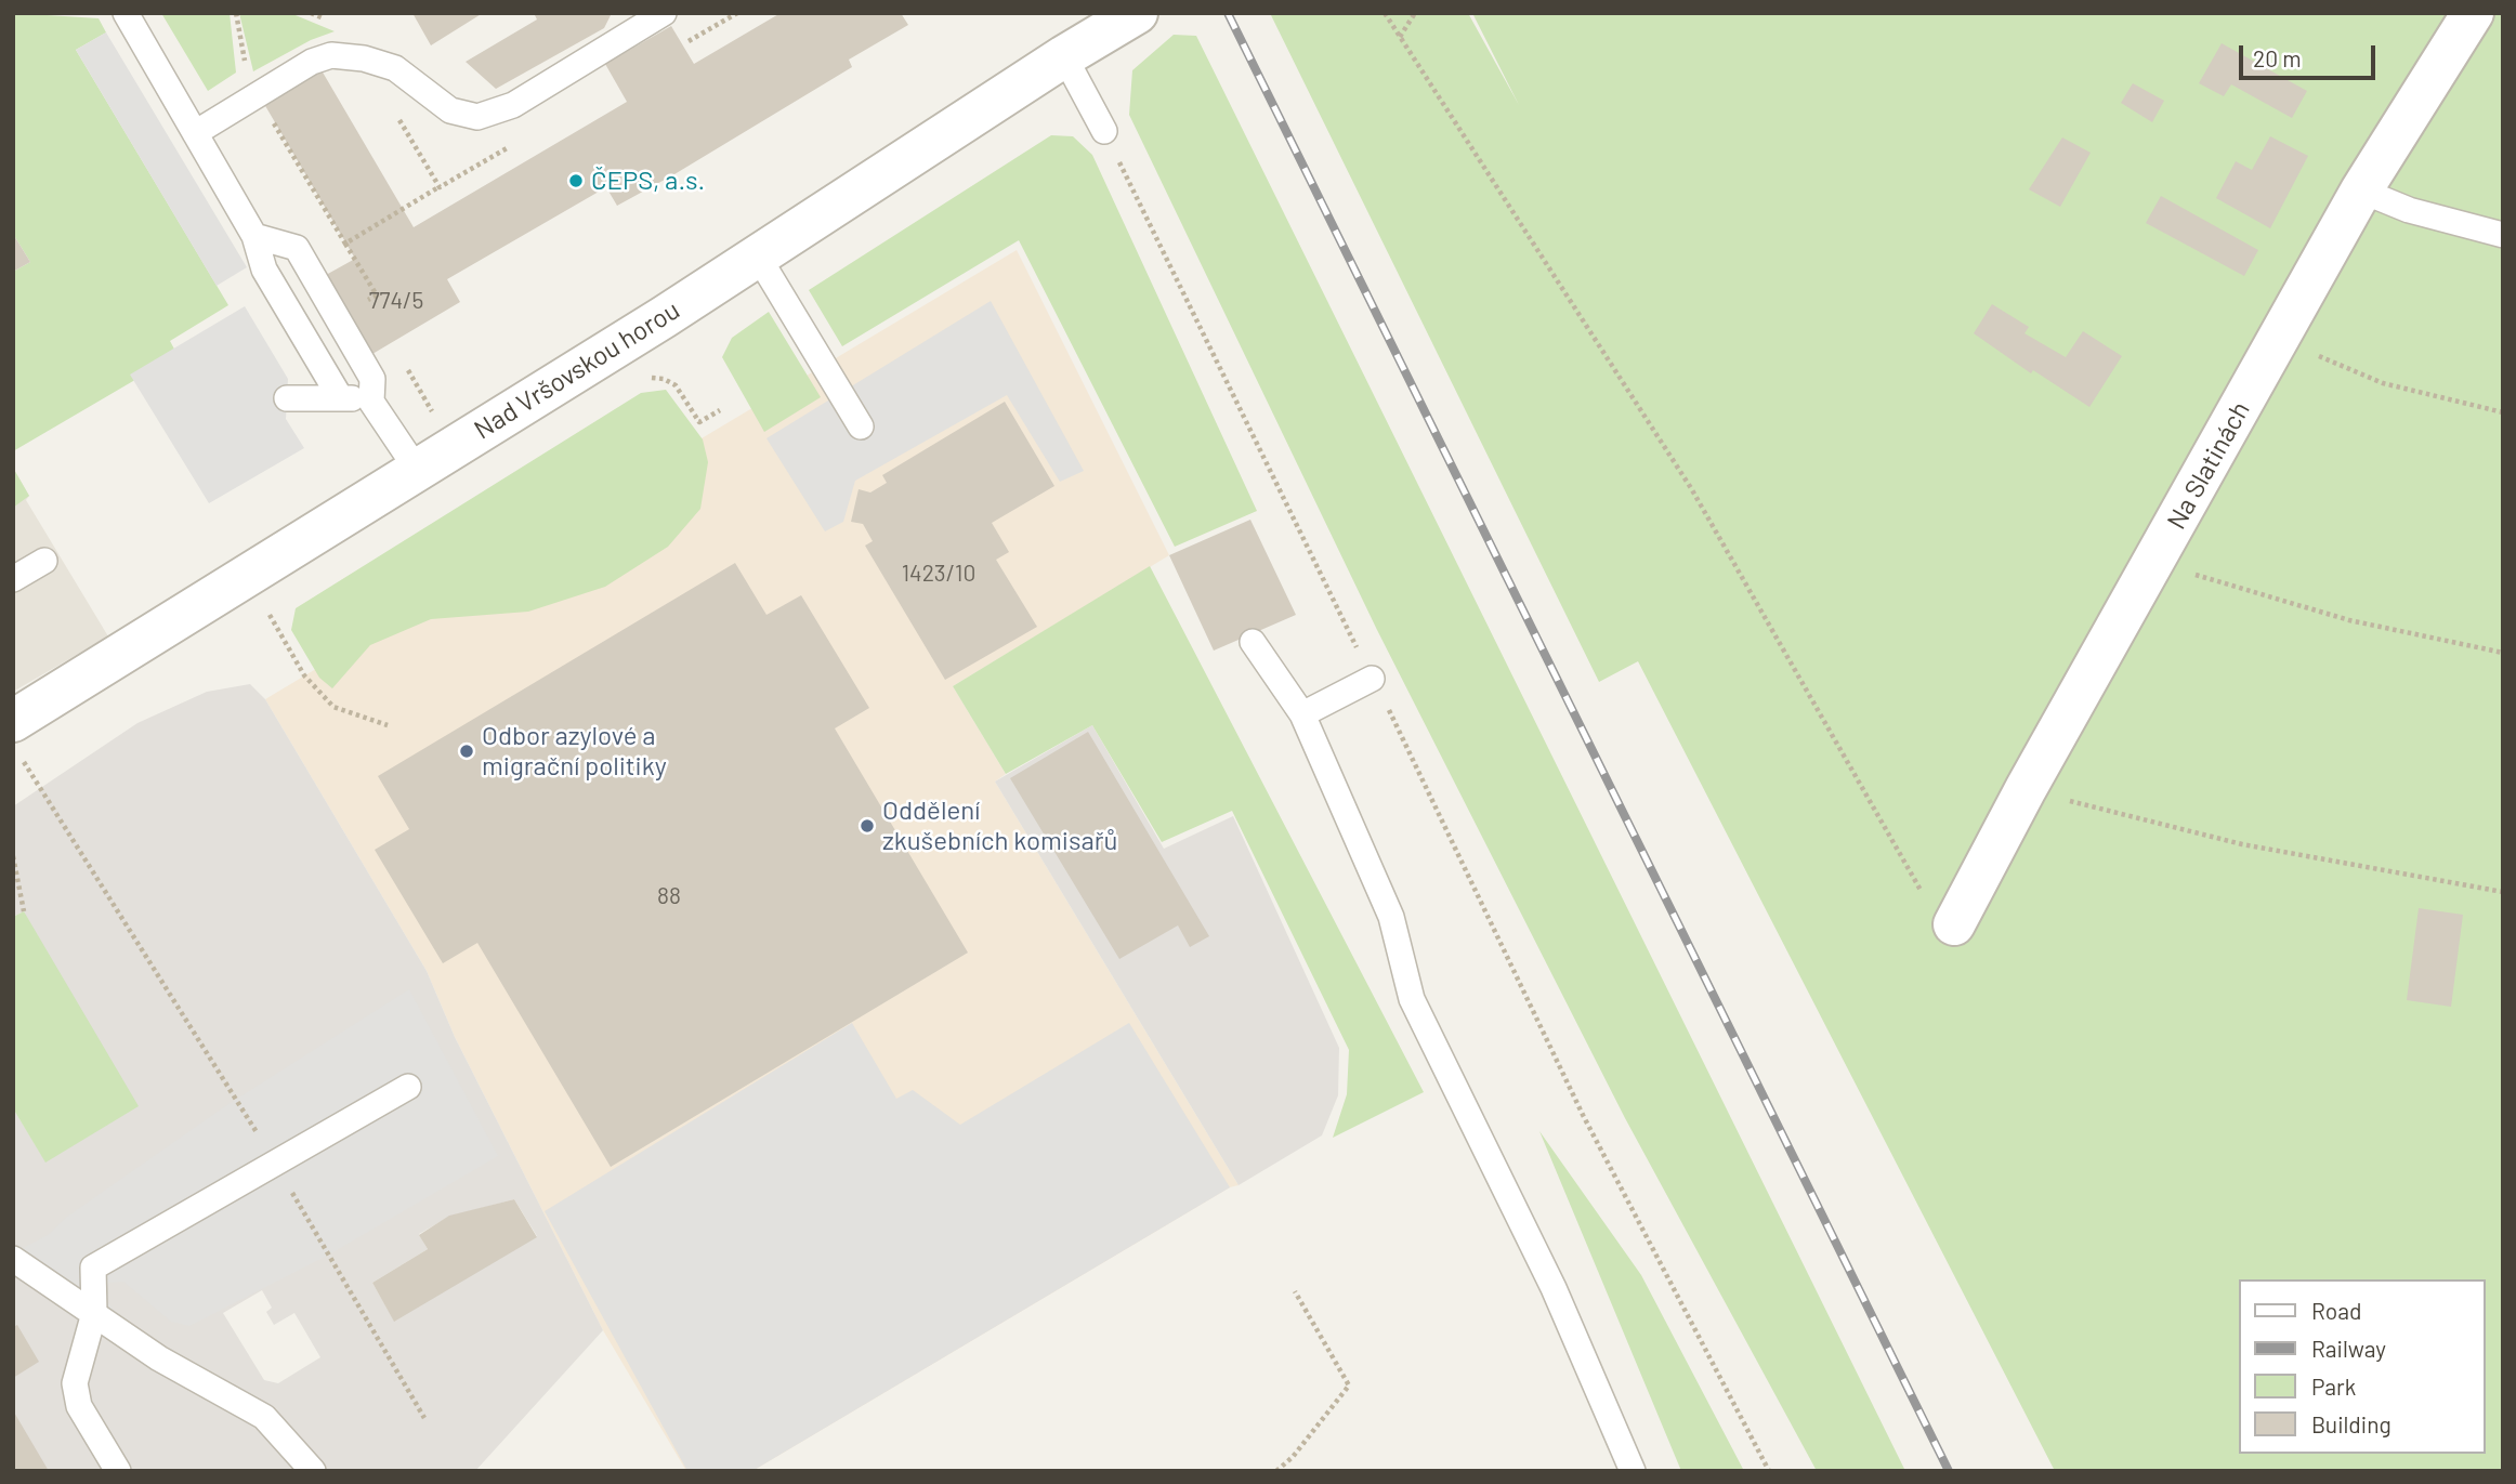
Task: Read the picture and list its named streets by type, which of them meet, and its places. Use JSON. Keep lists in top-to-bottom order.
{
  "streets": {
    "street": ["Nad Vršovskou horou", "Na Slatinách"]
  },
  "places": ["ČEPS, a.s.", "Odbor azylové a migrační politiky", "Oddělení zkušebních komisařů"],
  "house_numbers": ["774/5", "1423/10", "88"],
  "legend": [
    "Road",
    "Railway",
    "Park",
    "Building"
  ],
  "scale_bar": "20 m"
}
